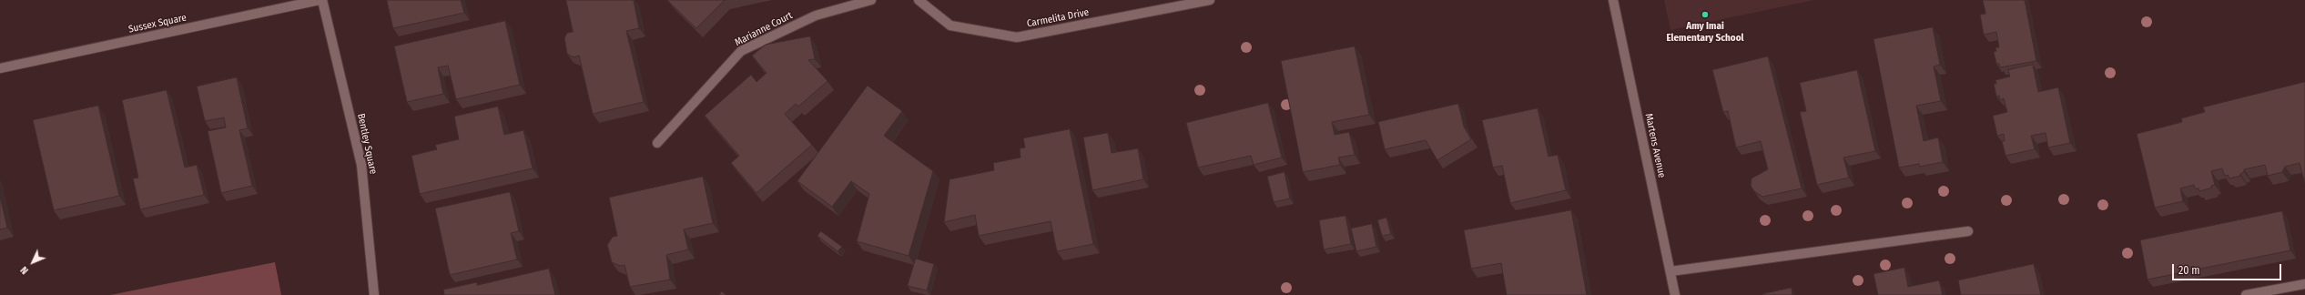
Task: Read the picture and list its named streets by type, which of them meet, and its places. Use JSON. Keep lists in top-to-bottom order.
{
  "streets": {
    "street": [
      "Carmelita Drive",
      "Sussex Square",
      "Marianne Court",
      "Bentley Square",
      "Martens Avenue"
    ]
  },
  "crossings": [
    ["Sussex Square", "Bentley Square"]
  ],
  "places": ["Amy Imai Elementary School"],
  "scale_bar": "20 m",
  "north": "bottom left"
}
